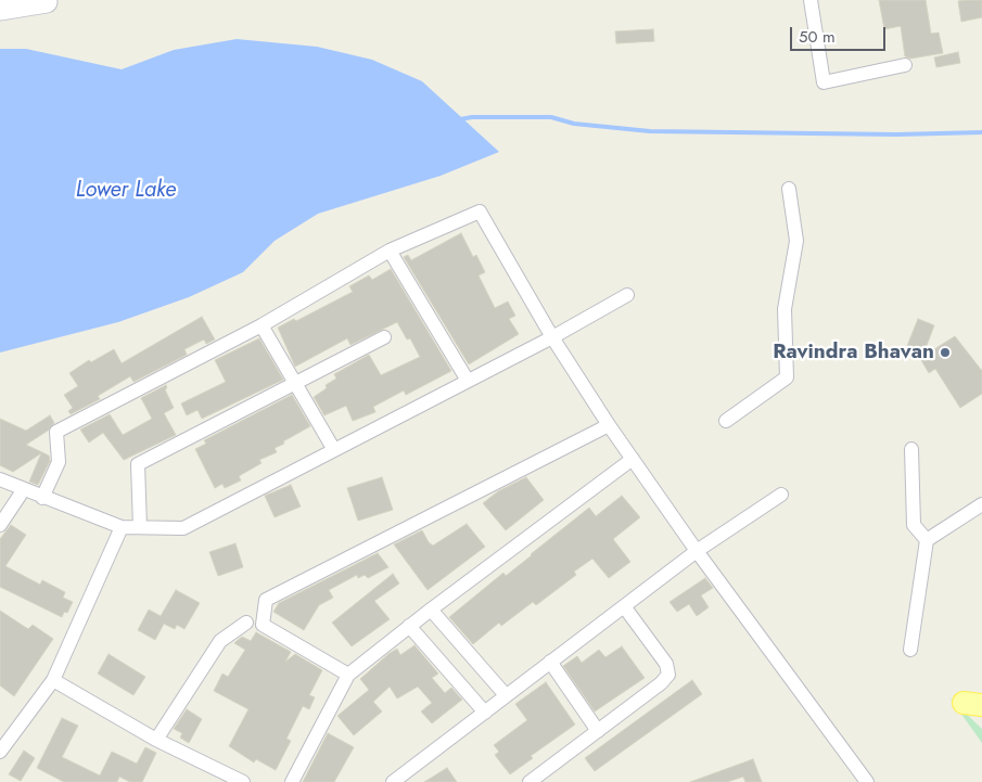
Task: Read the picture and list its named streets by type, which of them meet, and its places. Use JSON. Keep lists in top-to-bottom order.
{
  "water": ["Lower Lake"],
  "places": ["Ravindra Bhavan"],
  "scale_bar": "50 m"
}
